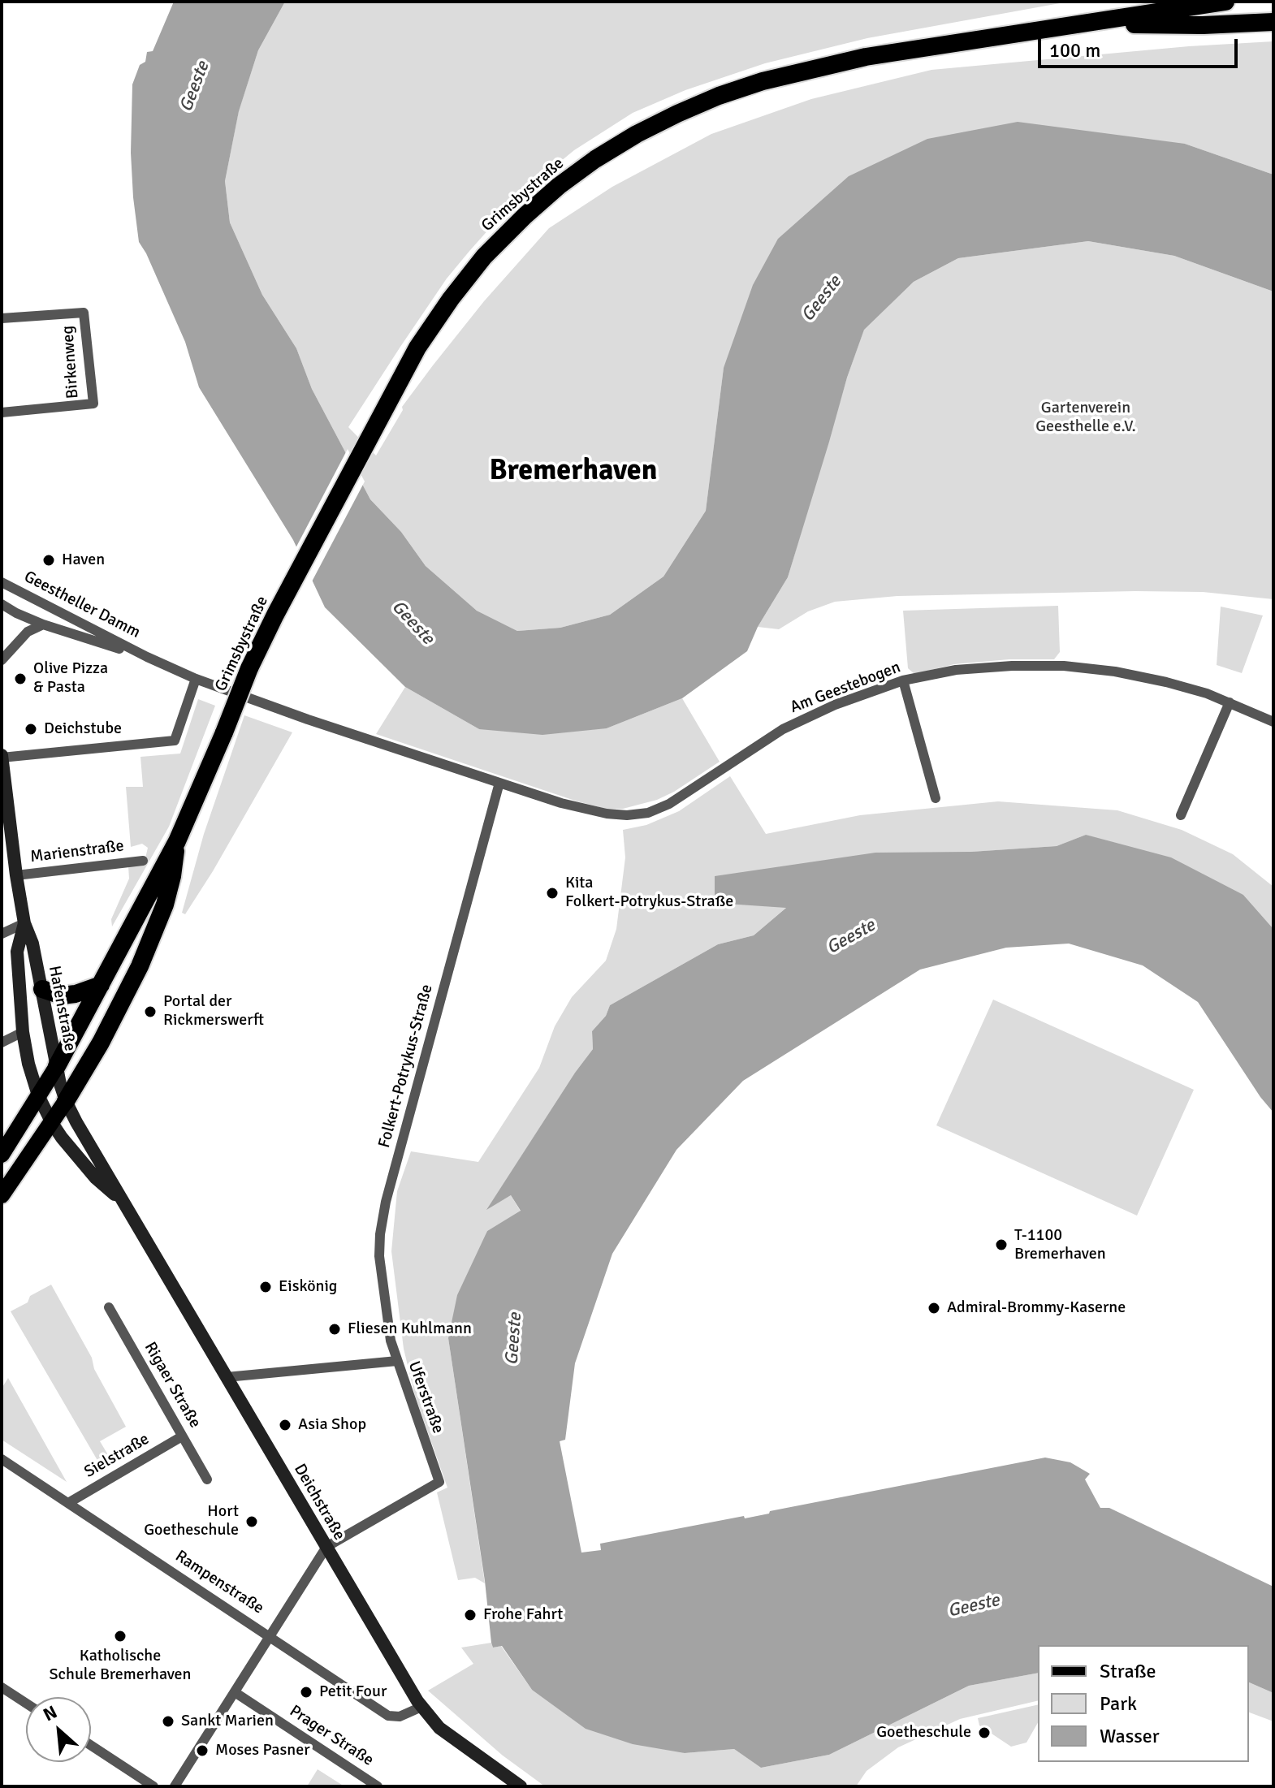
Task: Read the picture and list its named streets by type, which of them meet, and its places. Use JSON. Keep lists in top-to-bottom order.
{
  "streets": {
    "highway": ["Grimsbystraße"],
    "main road": ["Hafenstraße", "Deichstraße"],
    "street": [
      "Birkenweg",
      "Geestheller Damm",
      "Am Geestebogen",
      "Marienstraße",
      "Folkert-Potrykus-Straße",
      "Rigaer Straße",
      "Uferstraße",
      "Sielstraße",
      "Rampenstraße",
      "Prager Straße"
    ]
  },
  "crossings": [
    ["Grimsbystraße", "Hafenstraße"],
    ["Grimsbystraße", "Deichstraße"],
    ["Geestheller Damm", "Am Geestebogen"],
    ["Am Geestebogen", "Folkert-Potrykus-Straße"],
    ["Marienstraße", "Hafenstraße"],
    ["Hafenstraße", "Deichstraße"],
    ["Folkert-Potrykus-Straße", "Uferstraße"],
    ["Rigaer Straße", "Sielstraße"],
    ["Uferstraße", "Deichstraße"],
    ["Sielstraße", "Rampenstraße"],
    ["Deichstraße", "Rampenstraße"]
  ],
  "districts": ["Bremerhaven"],
  "water": ["Geeste"],
  "parks": ["Gartenverein Geesthelle e.V."],
  "places": [
    "Haven",
    "Olive Pizza & Pasta",
    "Deichstube",
    "Kita Folkert-Potrykus-Straße",
    "Portal der Rickmerswerft",
    "T-1100 Bremerhaven",
    "Eiskönig",
    "Admiral-Brommy-Kaserne",
    "Fliesen Kuhlmann",
    "Asia Shop",
    "Hort Goetheschule",
    "Frohe Fahrt",
    "Katholische Schule Bremerhaven",
    "Petit Four",
    "Sankt Marien",
    "Goetheschule",
    "Moses Pasner"
  ],
  "legend": ["Straße", "Park", "Wasser"],
  "scale_bar": "100 m",
  "north": "top left"
}
